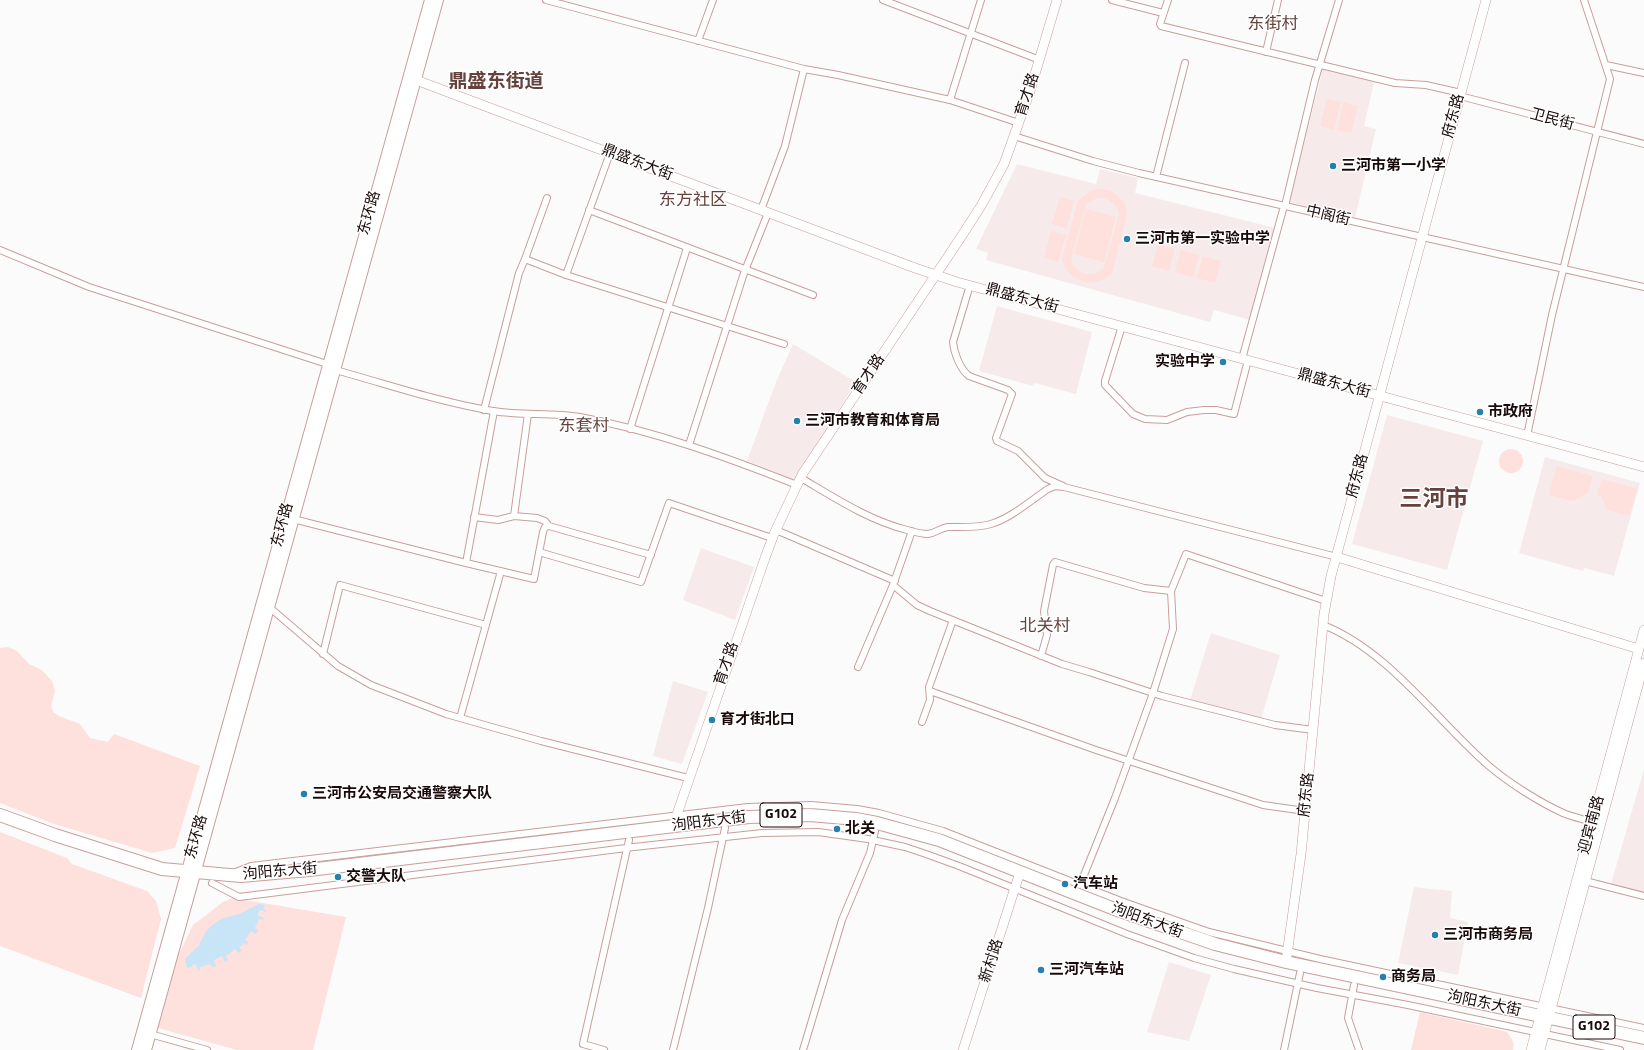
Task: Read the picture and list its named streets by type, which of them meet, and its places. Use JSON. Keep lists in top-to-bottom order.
{
  "streets": {
    "highway": ["G102", "泃阳东大街"],
    "main road": [
      "育才路",
      "府东路",
      "鼎盛东大街",
      "东环路",
      "迎宾南路",
      "新村路"
    ],
    "street": ["卫民街", "中阁街"]
  },
  "crossings": [
    ["育才路", "鼎盛东大街"],
    ["育才路", "中阁街"],
    ["育才路", "泃阳东大街"],
    ["府东路", "卫民街"],
    ["府东路", "鼎盛东大街"],
    ["府东路", "中阁街"],
    ["府东路", "泃阳东大街"],
    ["鼎盛东大街", "东环路"],
    ["东环路", "泃阳东大街"],
    ["G102", "泃阳东大街"],
    ["G102", "迎宾南路"],
    ["泃阳东大街", "迎宾南路"],
    ["泃阳东大街", "新村路"]
  ],
  "districts": [
    "东街村",
    "鼎盛东街道",
    "东方社区",
    "东套村",
    "三河市",
    "北关村"
  ],
  "places": [
    "三河市第一小学",
    "三河市第一实验中学",
    "实验中学",
    "市政府",
    "三河市教育和体育局",
    "育才街北口",
    "三河市公安局交通警察大队",
    "北关",
    "交警大队",
    "汽车站",
    "三河市商务局",
    "三河汽车站",
    "商务局"
  ]
}
